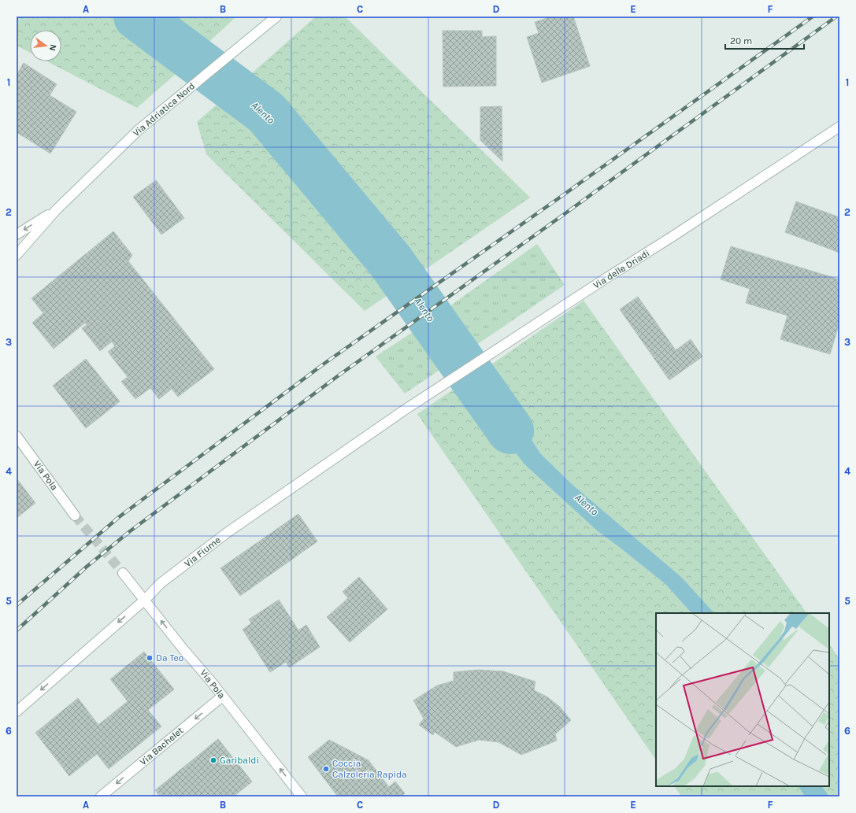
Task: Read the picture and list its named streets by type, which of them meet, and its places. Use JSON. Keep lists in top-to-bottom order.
{
  "streets": {
    "street": [
      "Via Adriatica Nord",
      "Via delle Driadi",
      "Via Pola",
      "Via Fiume",
      "Via Bachelet"
    ]
  },
  "crossings": [
    ["Via delle Driadi", "Via Fiume"],
    ["Via Pola", "Via Fiume"],
    ["Via Pola", "Via Bachelet"]
  ],
  "one_way": ["Via Pola", "Via Bachelet"],
  "water": ["Alento"],
  "places": ["Da Teo", "Garibaldi", "Coccia Calzoleria Rapida"],
  "scale_bar": "20 m",
  "north": "right",
  "grid": {
    "columns": [
      "A",
      "B",
      "C",
      "D",
      "E",
      "F"
    ],
    "rows": [
      "1",
      "2",
      "3",
      "4",
      "5",
      "6"
    ]
  }
}
